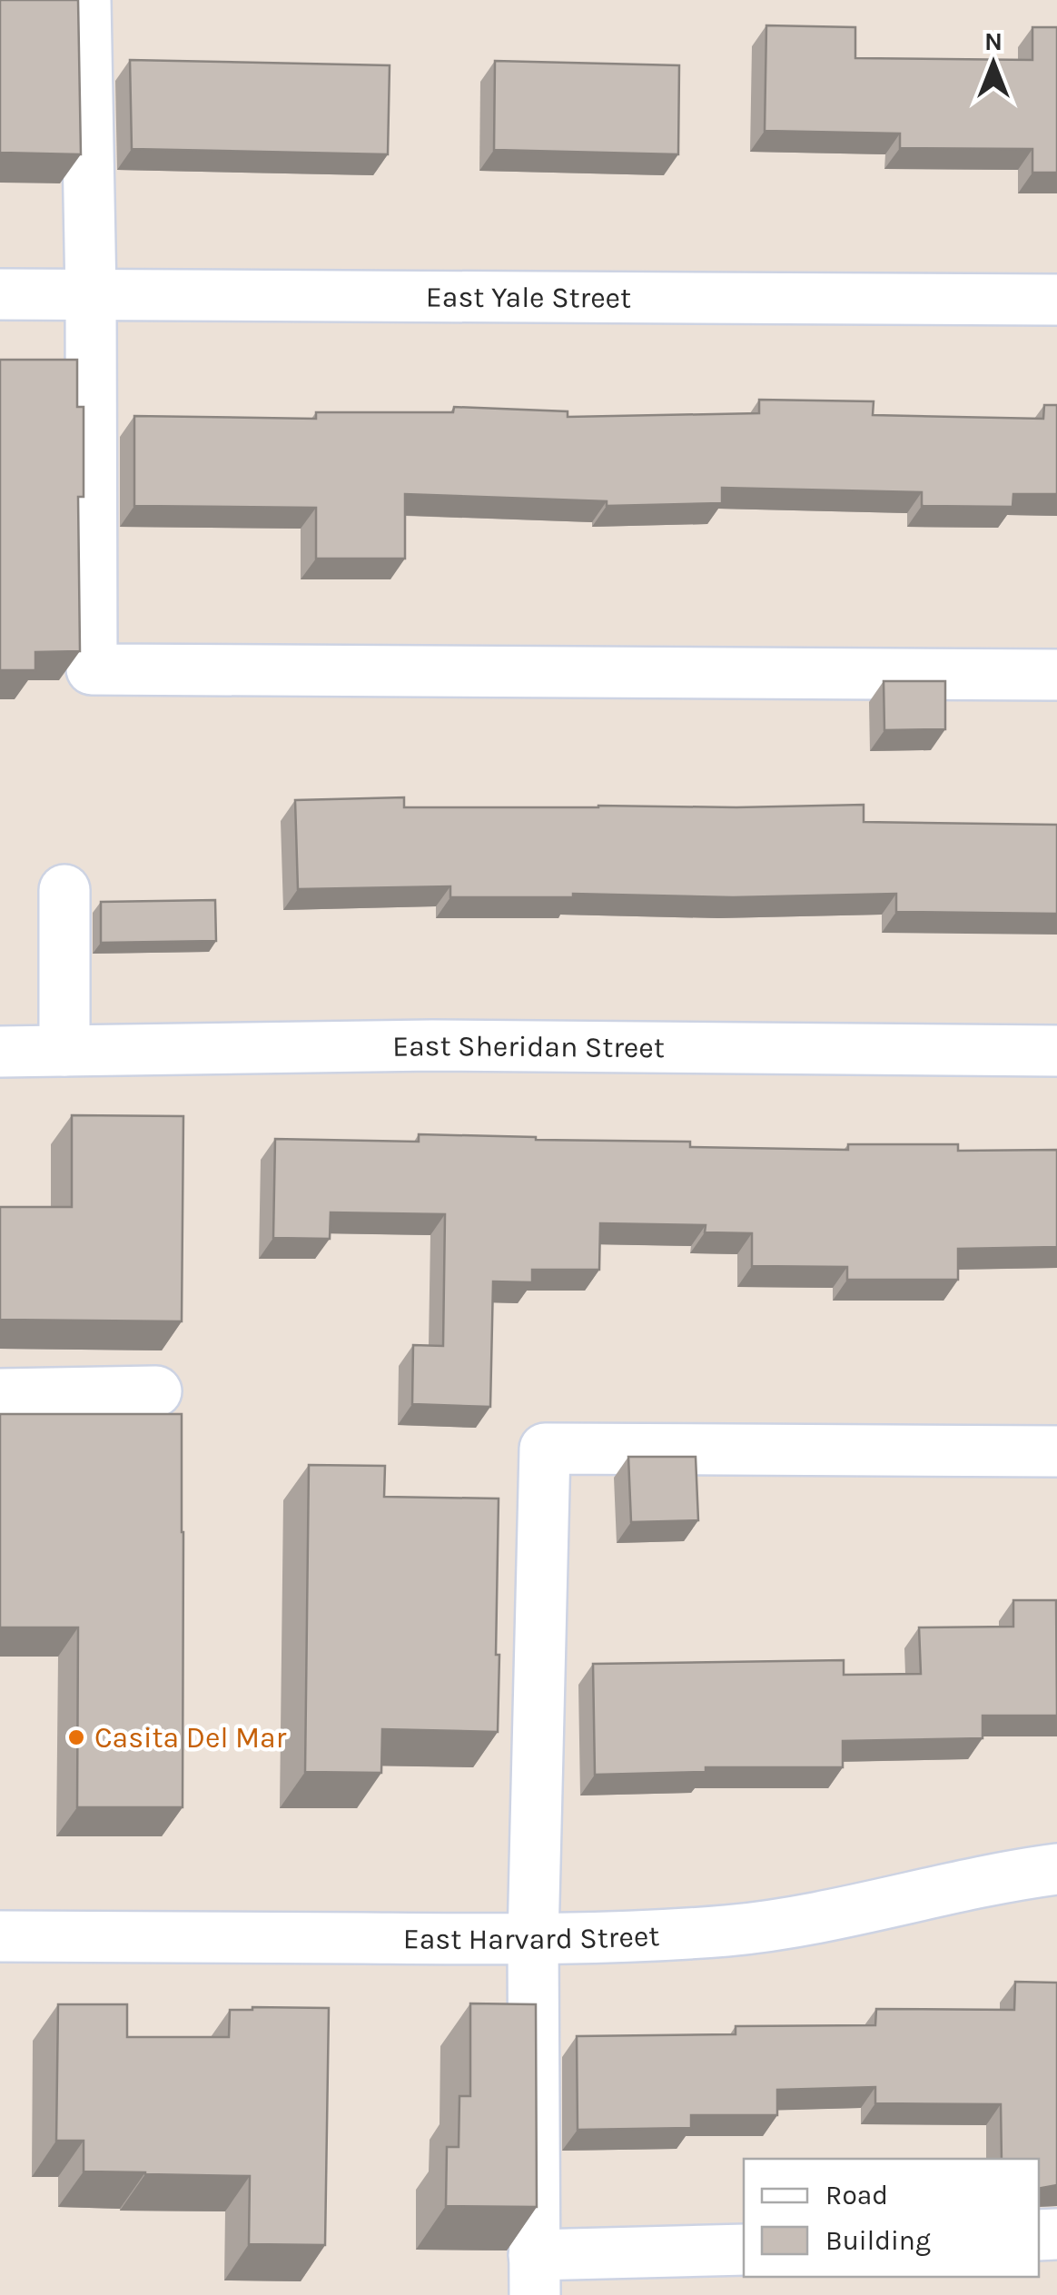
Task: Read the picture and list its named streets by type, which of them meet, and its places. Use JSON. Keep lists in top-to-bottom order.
{
  "streets": {
    "street": ["East Yale Street", "East Sheridan Street", "East Harvard Street"]
  },
  "places": ["Casita Del Mar"],
  "legend": ["Road", "Building"],
  "north": "top"
}
